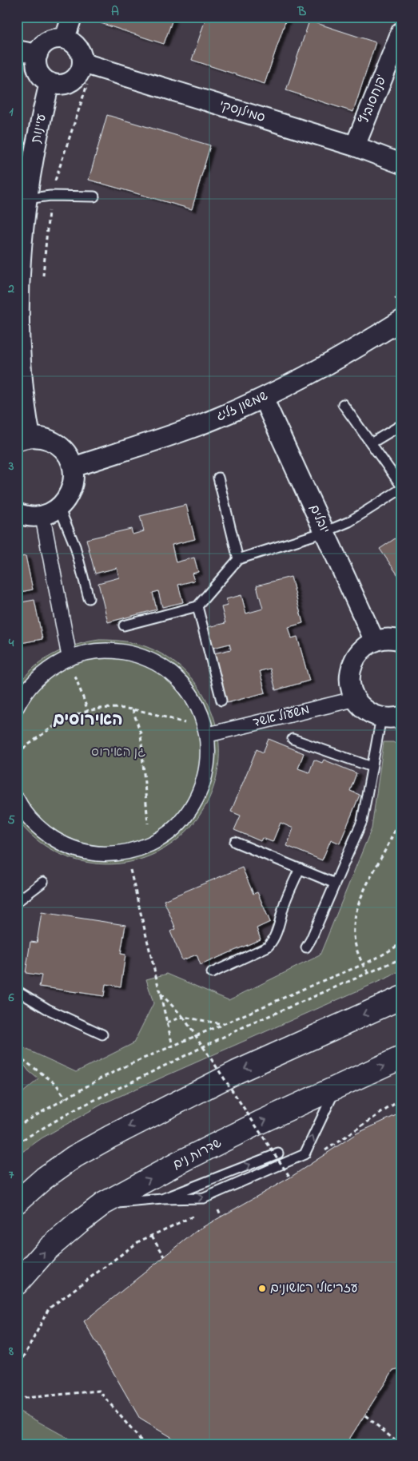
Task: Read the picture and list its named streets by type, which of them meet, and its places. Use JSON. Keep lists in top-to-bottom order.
{
  "streets": {
    "main road": ["שדרות נים"],
    "street": [
      "פנחסוביץ'",
      "סמילנסקי",
      "עיינות",
      "שמשון זליג",
      "יובלים",
      "משעול אשד"
    ]
  },
  "crossings": [
    ["פנחסוביץ'", "סמילנסקי"],
    ["סמילנסקי", "עיינות"],
    ["שמשון זליג", "יובלים"]
  ],
  "districts": ["האירוסים"],
  "parks": ["גן האירוס"],
  "places": ["עזריאלי ראשונים"],
  "grid": {
    "columns": ["A", "B"],
    "rows": [
      "1",
      "2",
      "3",
      "4",
      "5",
      "6",
      "7",
      "8"
    ]
  }
}
